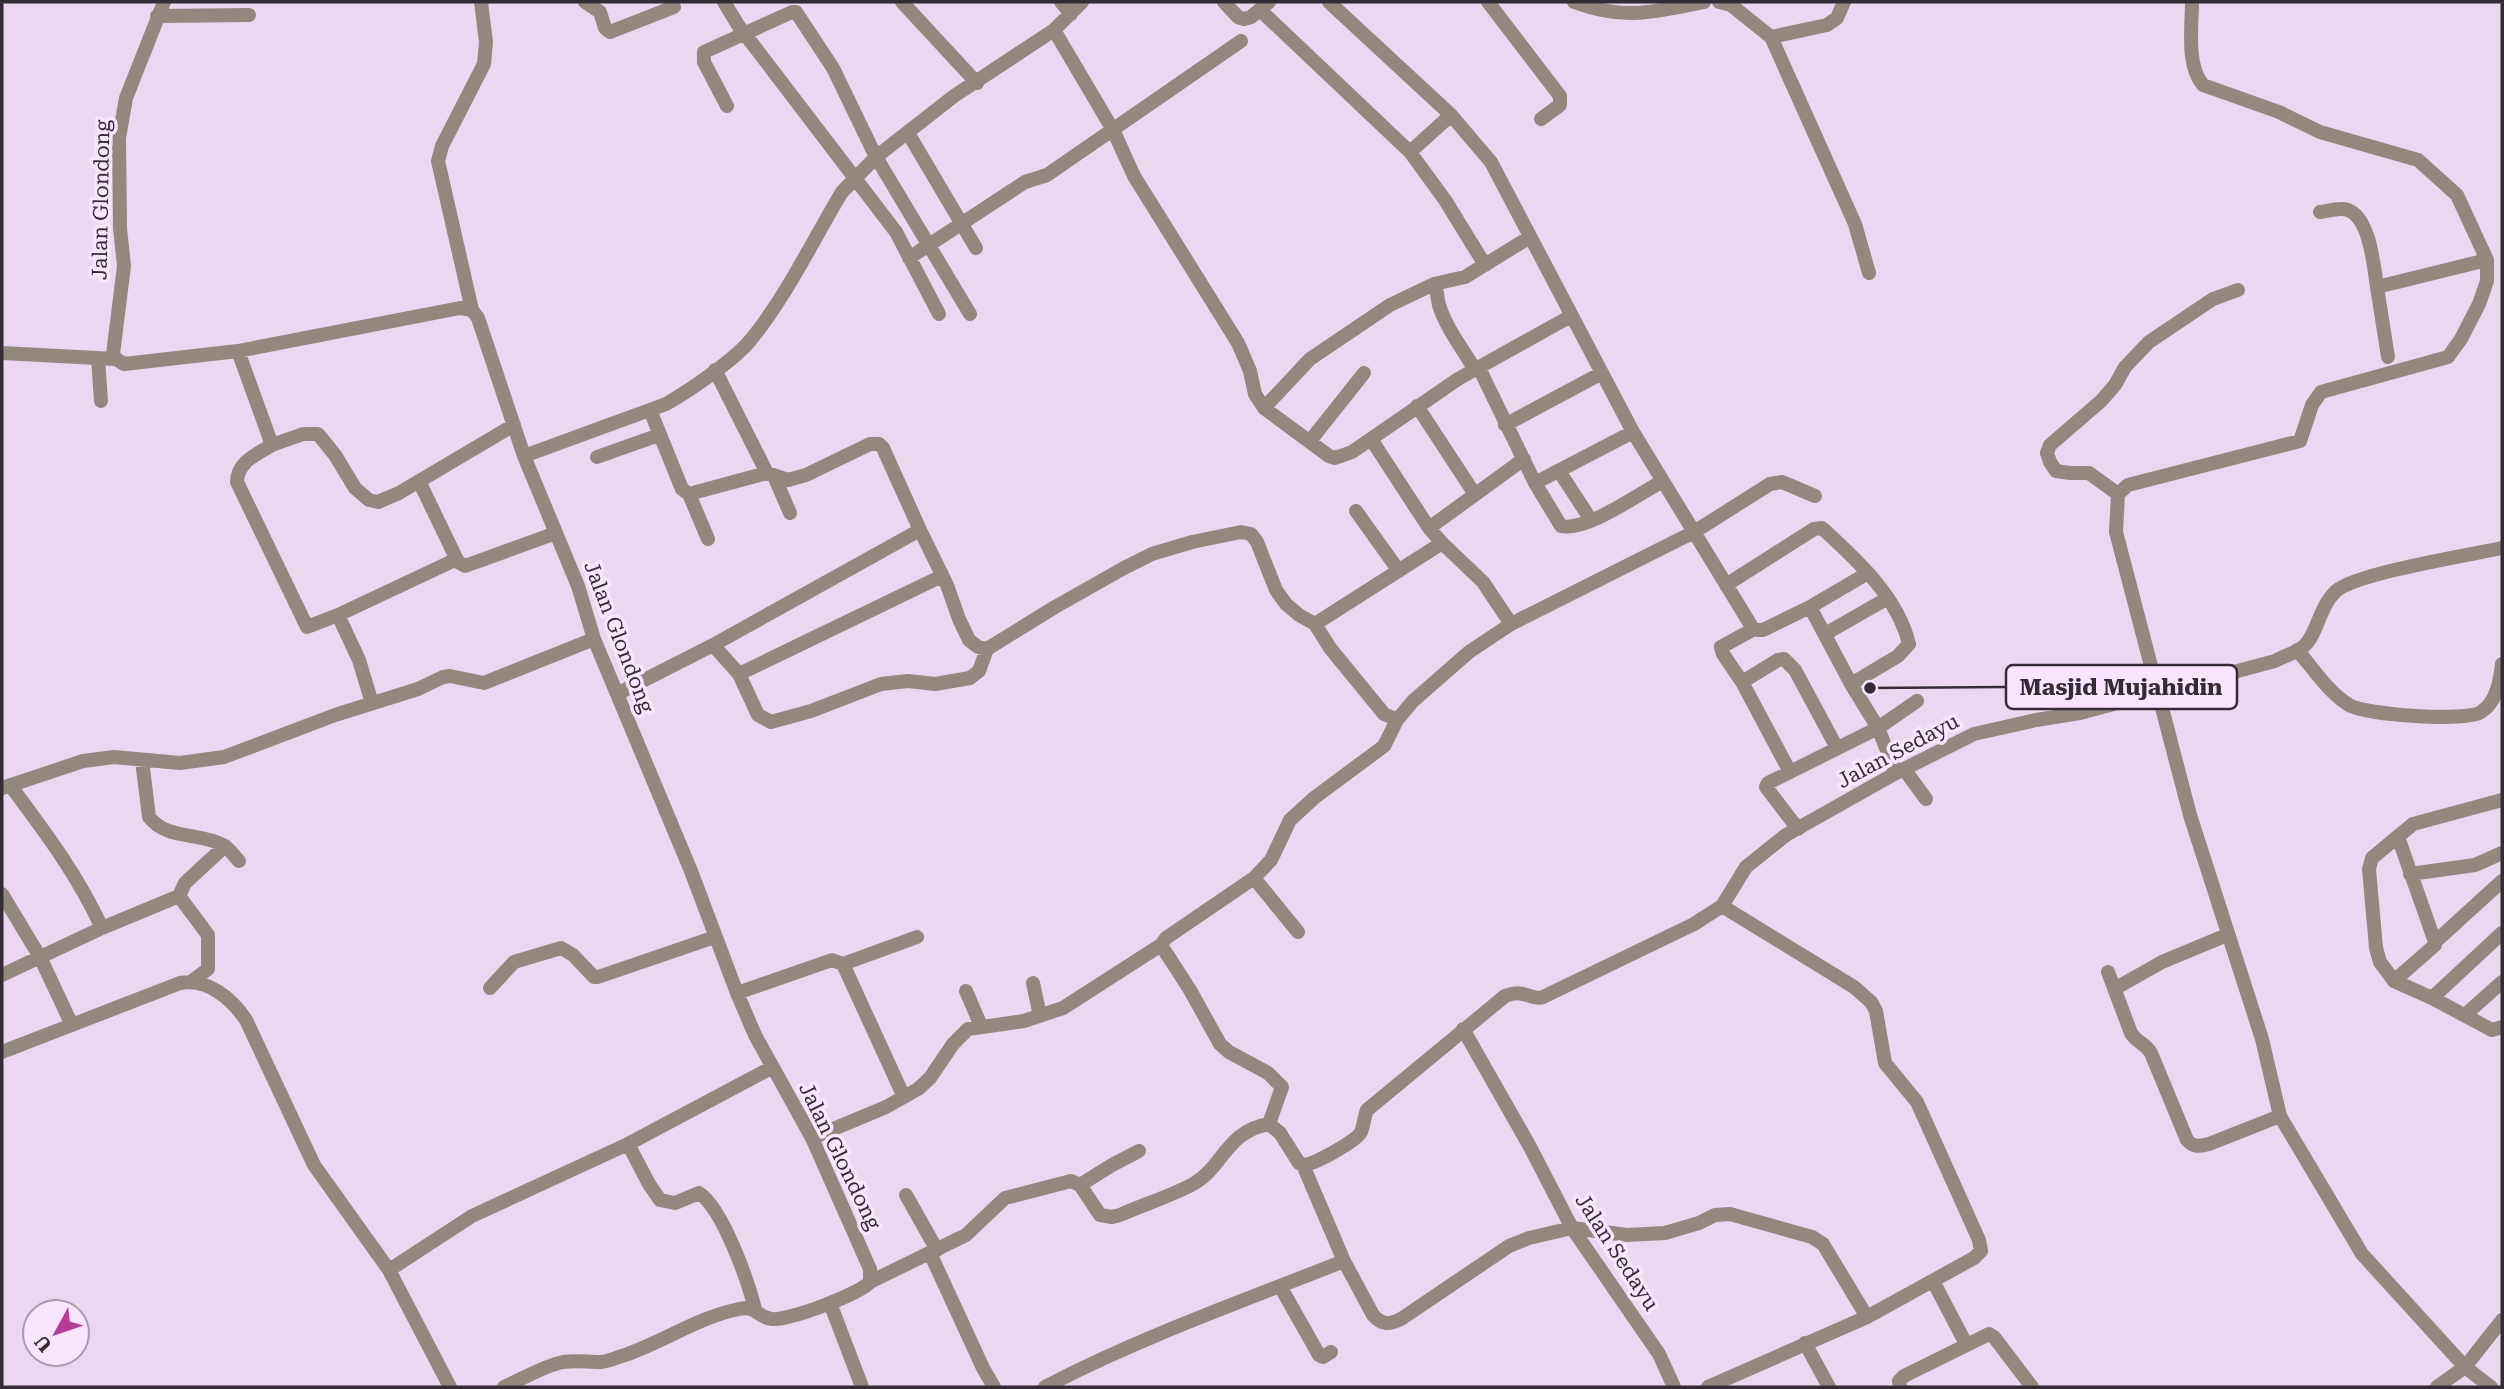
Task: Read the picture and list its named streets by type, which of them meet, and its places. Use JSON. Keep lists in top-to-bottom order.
{
  "streets": {
    "street": ["Jalan Glondong", "Jalan Sedayu"]
  },
  "places": ["Masjid Mujahidin"],
  "north": "bottom left"
}
